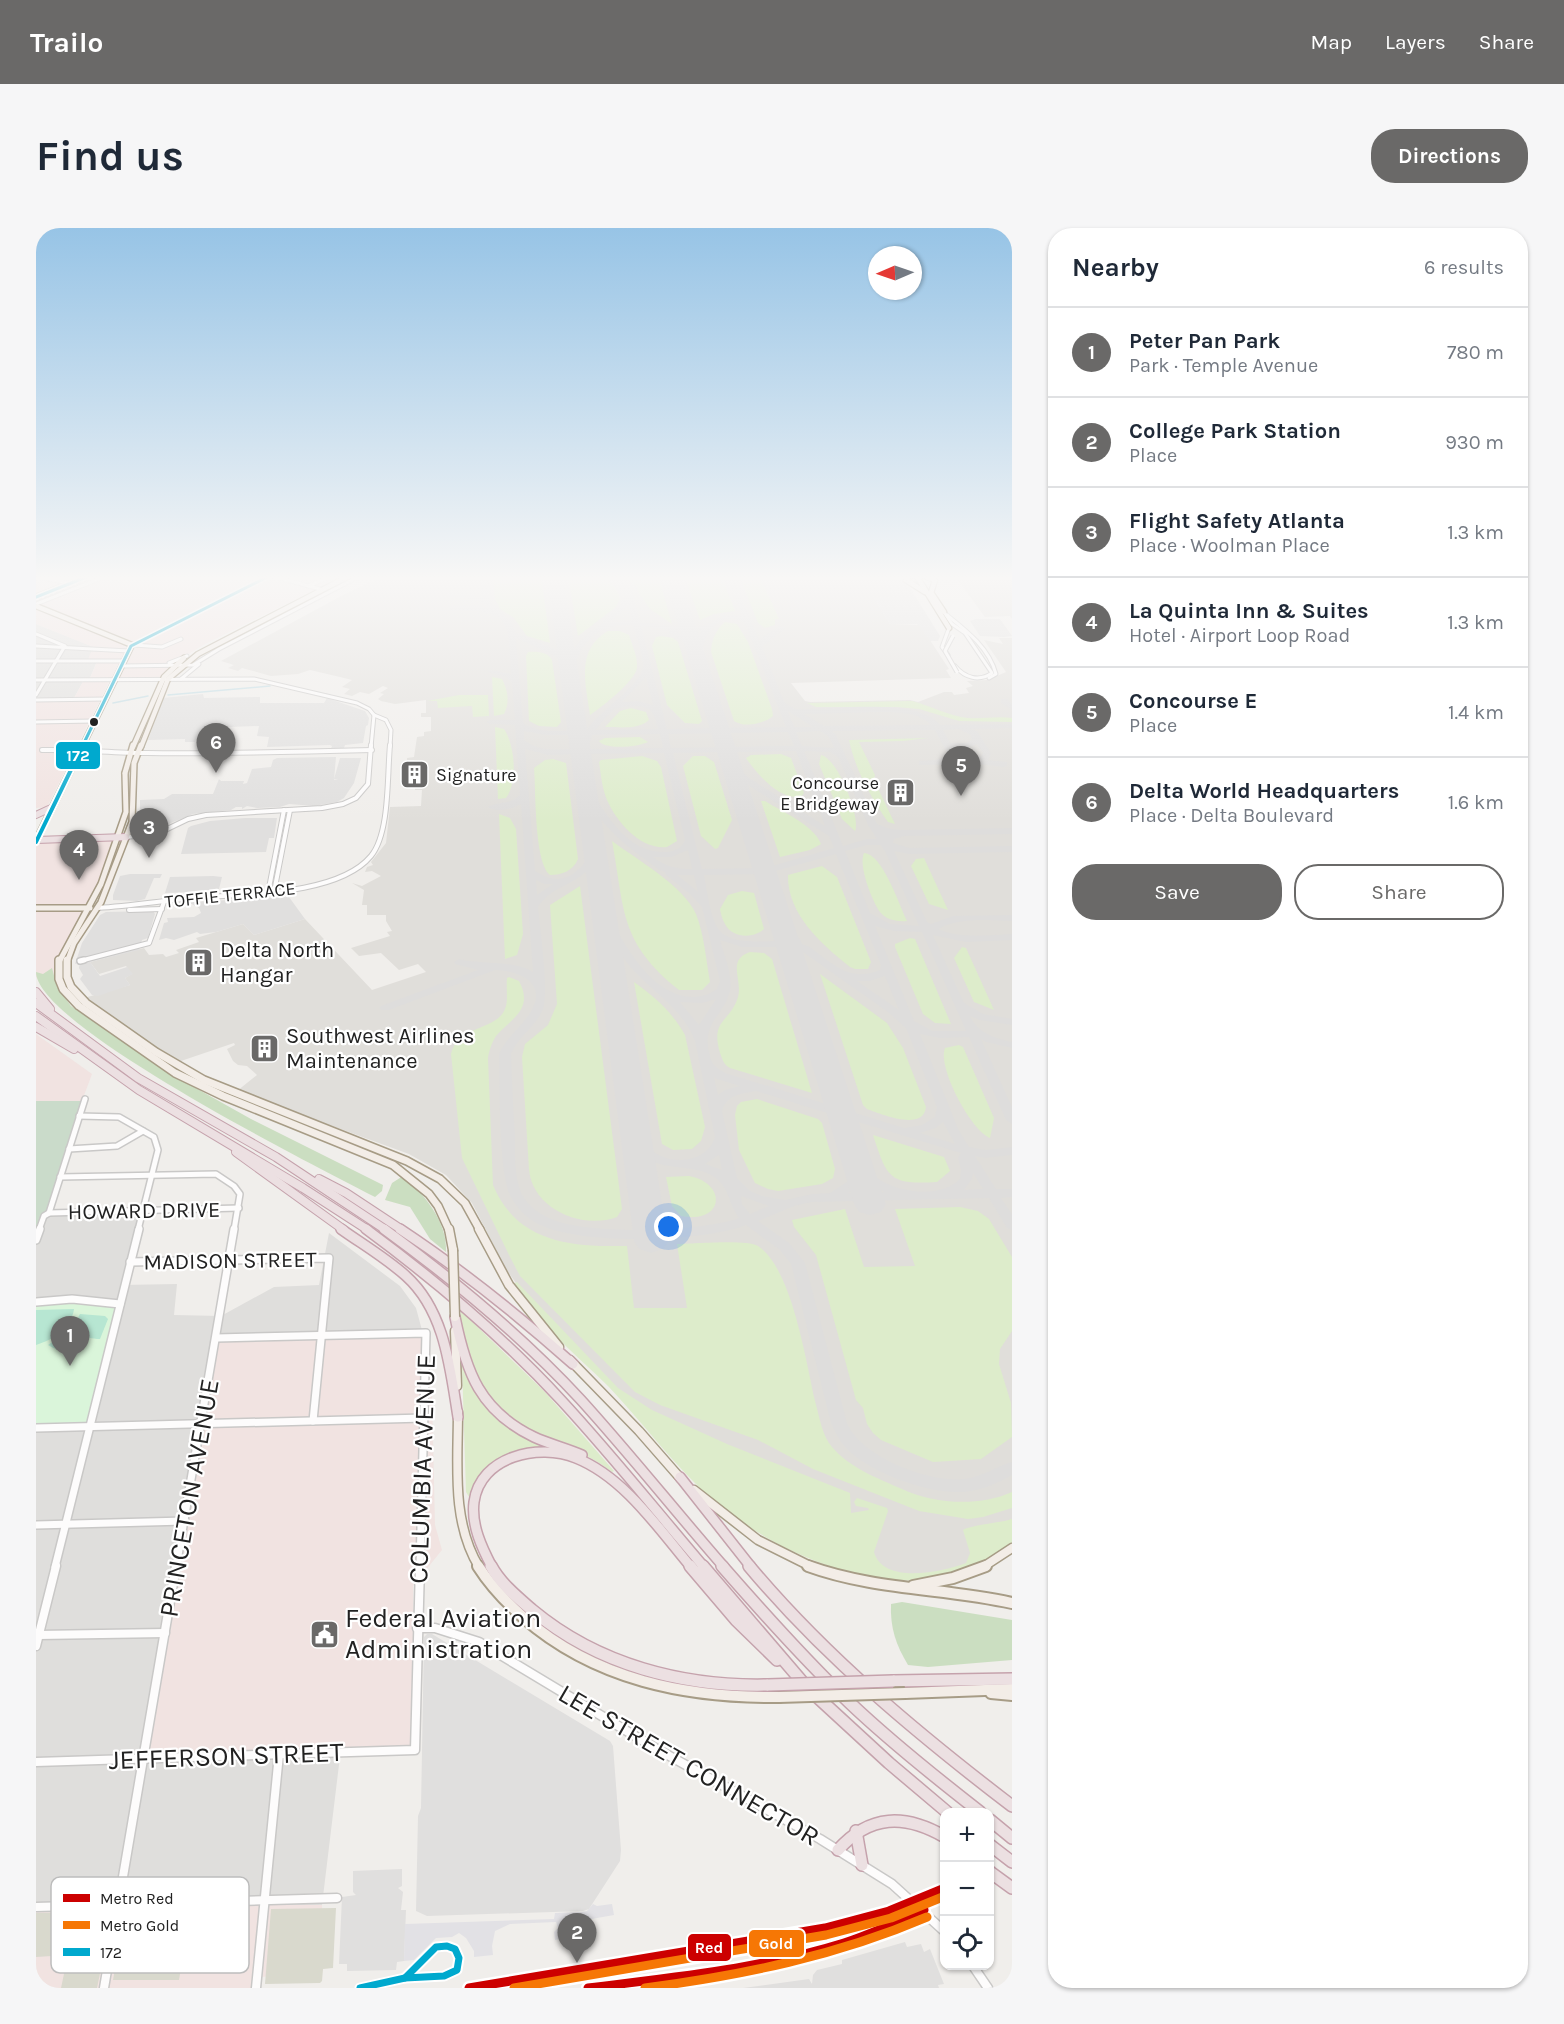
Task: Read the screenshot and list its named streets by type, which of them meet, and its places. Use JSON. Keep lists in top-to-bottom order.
{
  "streets": {
    "main road": ["TOFFIE TERRACE"],
    "street": [
      "HOWARD DRIVE",
      "MADISON STREET",
      "COLUMBIA AVENUE",
      "PRINCETON AVENUE",
      "JEFFERSON STREET",
      "LEE STREET CONNECTOR"
    ]
  },
  "crossings": [
    ["HOWARD DRIVE", "PRINCETON AVENUE"],
    ["MADISON STREET", "COLUMBIA AVENUE"],
    ["MADISON STREET", "PRINCETON AVENUE"],
    ["COLUMBIA AVENUE", "JEFFERSON STREET"],
    ["COLUMBIA AVENUE", "LEE STREET CONNECTOR"],
    ["PRINCETON AVENUE", "JEFFERSON STREET"]
  ],
  "places": {
    "building": [
      "Signature",
      "Concourse E Bridgeway",
      "Delta North Hangar",
      "Southwest Airlines Maintenance"
    ],
    "public building": ["Federal Aviation Administration"]
  },
  "lines": ["transit line 172", "metro line Red", "metro line Gold"],
  "legend": ["Metro Red", "Metro Gold", "172"],
  "north": "left",
  "page": {
    "header": "Trailo",
    "nav": ["Map", "Layers", "Share"],
    "buttons": [
      "Directions",
      ["Save", "Share"]
    ],
    "title": "Find us",
    "heading": ["Nearby", "6 results"],
    "list": [
      {
        "mark": "1",
        "name": "Peter Pan Park",
        "note": "Park · Temple Avenue",
        "value": "780 m"
      },
      {
        "mark": "2",
        "name": "College Park Station",
        "note": "Place",
        "value": "930 m"
      },
      {
        "mark": "3",
        "name": "Flight Safety Atlanta",
        "note": "Place · Woolman Place",
        "value": "1.3 km"
      },
      {
        "mark": "4",
        "name": "La Quinta Inn & Suites",
        "note": "Hotel · Airport Loop Road",
        "value": "1.3 km"
      },
      {
        "mark": "5",
        "name": "Concourse E",
        "note": "Place",
        "value": "1.4 km"
      },
      {
        "mark": "6",
        "name": "Delta World Headquarters",
        "note": "Place · Delta Boulevard",
        "value": "1.6 km"
      }
    ],
    "pins": [
      "6",
      "5",
      "3",
      "4",
      "1",
      "2"
    ],
    "map_buttons": ["+", "−"]
  }
}
